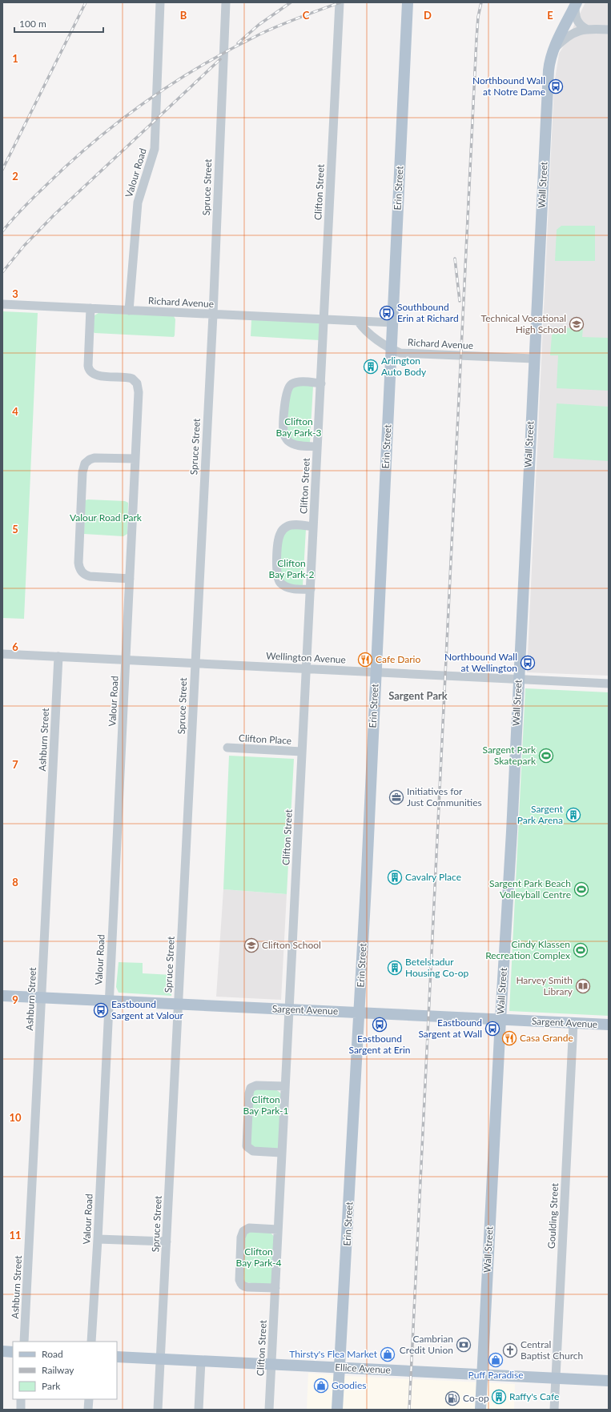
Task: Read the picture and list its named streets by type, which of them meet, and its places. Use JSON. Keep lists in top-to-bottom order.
{
  "streets": {
    "main road": [
      "Wall Street",
      "Erin Street",
      "Sargent Avenue",
      "Ellice Avenue"
    ],
    "street": [
      "Valour Road",
      "Spruce Street",
      "Clifton Street",
      "Richard Avenue",
      "Wellington Avenue",
      "Ashburn Street",
      "Clifton Place",
      "Goulding Street"
    ]
  },
  "crossings": [
    ["Valour Road", "Richard Avenue"],
    ["Valour Road", "Wellington Avenue"],
    ["Valour Road", "Sargent Avenue"],
    ["Wall Street", "Richard Avenue"],
    ["Wall Street", "Wellington Avenue"],
    ["Wall Street", "Sargent Avenue"],
    ["Wall Street", "Ellice Avenue"],
    ["Spruce Street", "Richard Avenue"],
    ["Spruce Street", "Wellington Avenue"],
    ["Spruce Street", "Sargent Avenue"],
    ["Spruce Street", "Ellice Avenue"],
    ["Erin Street", "Richard Avenue"],
    ["Erin Street", "Wellington Avenue"],
    ["Erin Street", "Sargent Avenue"],
    ["Erin Street", "Ellice Avenue"],
    ["Clifton Street", "Richard Avenue"],
    ["Clifton Street", "Wellington Avenue"],
    ["Clifton Street", "Clifton Place"],
    ["Clifton Street", "Sargent Avenue"],
    ["Clifton Street", "Ellice Avenue"],
    ["Wellington Avenue", "Ashburn Street"],
    ["Ashburn Street", "Sargent Avenue"],
    ["Sargent Avenue", "Goulding Street"],
    ["Goulding Street", "Ellice Avenue"]
  ],
  "districts": ["Sargent Park"],
  "parks": [
    "Clifton Bay Park-3",
    "Valour Road Park",
    "Clifton Bay Park-2",
    "Clifton Bay Park-1",
    "Clifton Bay Park-4"
  ],
  "places": {
    "bus stop": [
      "Northbound Wall at Notre Dame",
      "Southbound Erin at Richard",
      "Northbound Wall at Wellington",
      "Eastbound Sargent at Valour",
      "Eastbound Sargent at Erin",
      "Eastbound Sargent at Wall"
    ],
    "school or university": ["Technical Vocational High School", "Clifton School"],
    "building": [
      "Arlington Auto Body",
      "Sargent Park Arena",
      "Cavalry Place",
      "Betelstadur Housing Co-op",
      "Raffy's Cafe"
    ],
    "restaurant": ["Cafe Dario", "Casa Grande"],
    "sports": ["Sargent Park Skatepark", "Sargent Park Beach Volleyball Centre", "Cindy Klassen Recreation Complex"],
    "office": ["Initiatives for Just Communities"],
    "library": ["Harvey Smith Library"],
    "bank": ["Cambrian Credit Union"],
    "church": ["Central Baptist Church"],
    "shop": ["Thirsty's Flea Market", "Puff Paradise", "Goodies"],
    "fuel station": ["Co-op"]
  },
  "legend": ["Road", "Railway", "Park"],
  "scale_bar": "100 m",
  "grid": {
    "columns": [
      "B",
      "C",
      "D",
      "E"
    ],
    "rows": [
      "1",
      "2",
      "3",
      "4",
      "5",
      "6",
      "7",
      "8",
      "9",
      "10",
      "11"
    ]
  }
}
